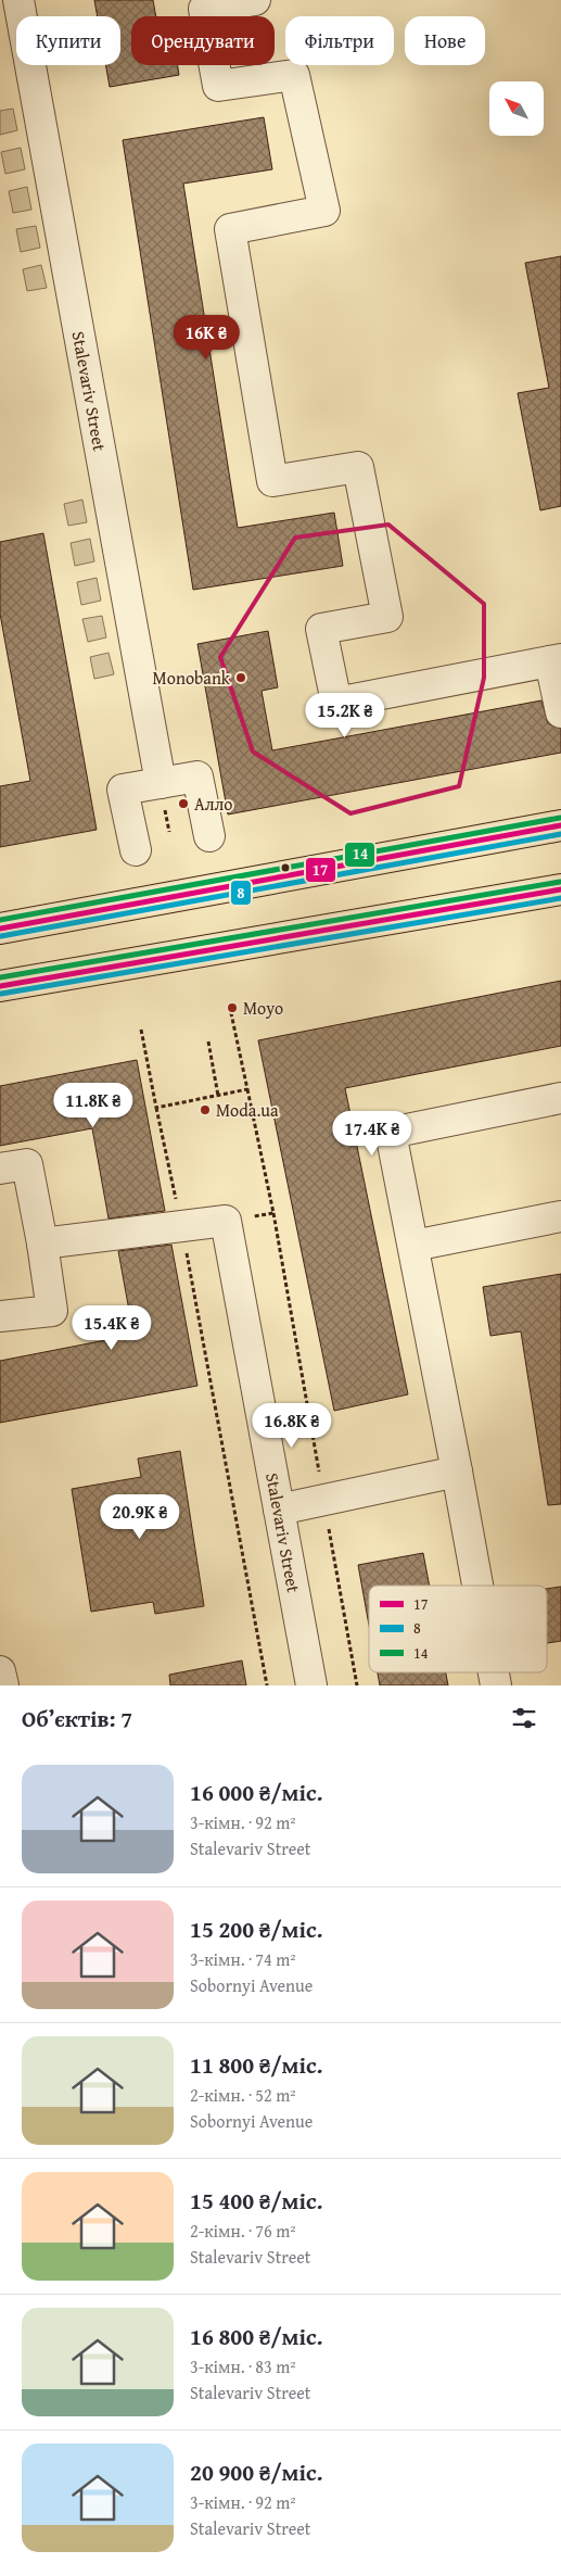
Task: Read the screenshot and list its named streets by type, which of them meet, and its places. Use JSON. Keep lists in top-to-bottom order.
{
  "streets": {
    "street": ["Stalevariv Street"]
  },
  "places": [
    "Monobank",
    "Алло",
    "Moyo",
    "Moda.ua"
  ],
  "lines": ["transit line 14", "transit line 17", "transit line 8"],
  "legend": ["17", "8", "14"],
  "north": "top left",
  "page": {
    "chip": [
      "Купити",
      "Орендувати",
      "Фільтри",
      "Нове"
    ],
    "price": [
      "16K ₴",
      "15.2K ₴",
      "11.8K ₴",
      "17.4K ₴",
      "15.4K ₴",
      "16.8K ₴",
      "20.9K ₴"
    ],
    "heading": "Об’єктів: 7",
    "list": [
      {
        "name": "16 000 ₴/міс.",
        "note": "3-кімн. · 92 m² · Stalevariv Street"
      },
      {
        "name": "15 200 ₴/міс.",
        "note": "3-кімн. · 74 m² · Sobornyi Avenue"
      },
      {
        "name": "11 800 ₴/міс.",
        "note": "2-кімн. · 52 m² · Sobornyi Avenue"
      },
      {
        "name": "15 400 ₴/міс.",
        "note": "2-кімн. · 76 m² · Stalevariv Street"
      },
      {
        "name": "16 800 ₴/міс.",
        "note": "3-кімн. · 83 m² · Stalevariv Street"
      },
      {
        "name": "20 900 ₴/міс.",
        "note": "3-кімн. · 92 m² · Stalevariv Street"
      }
    ]
  }
}
